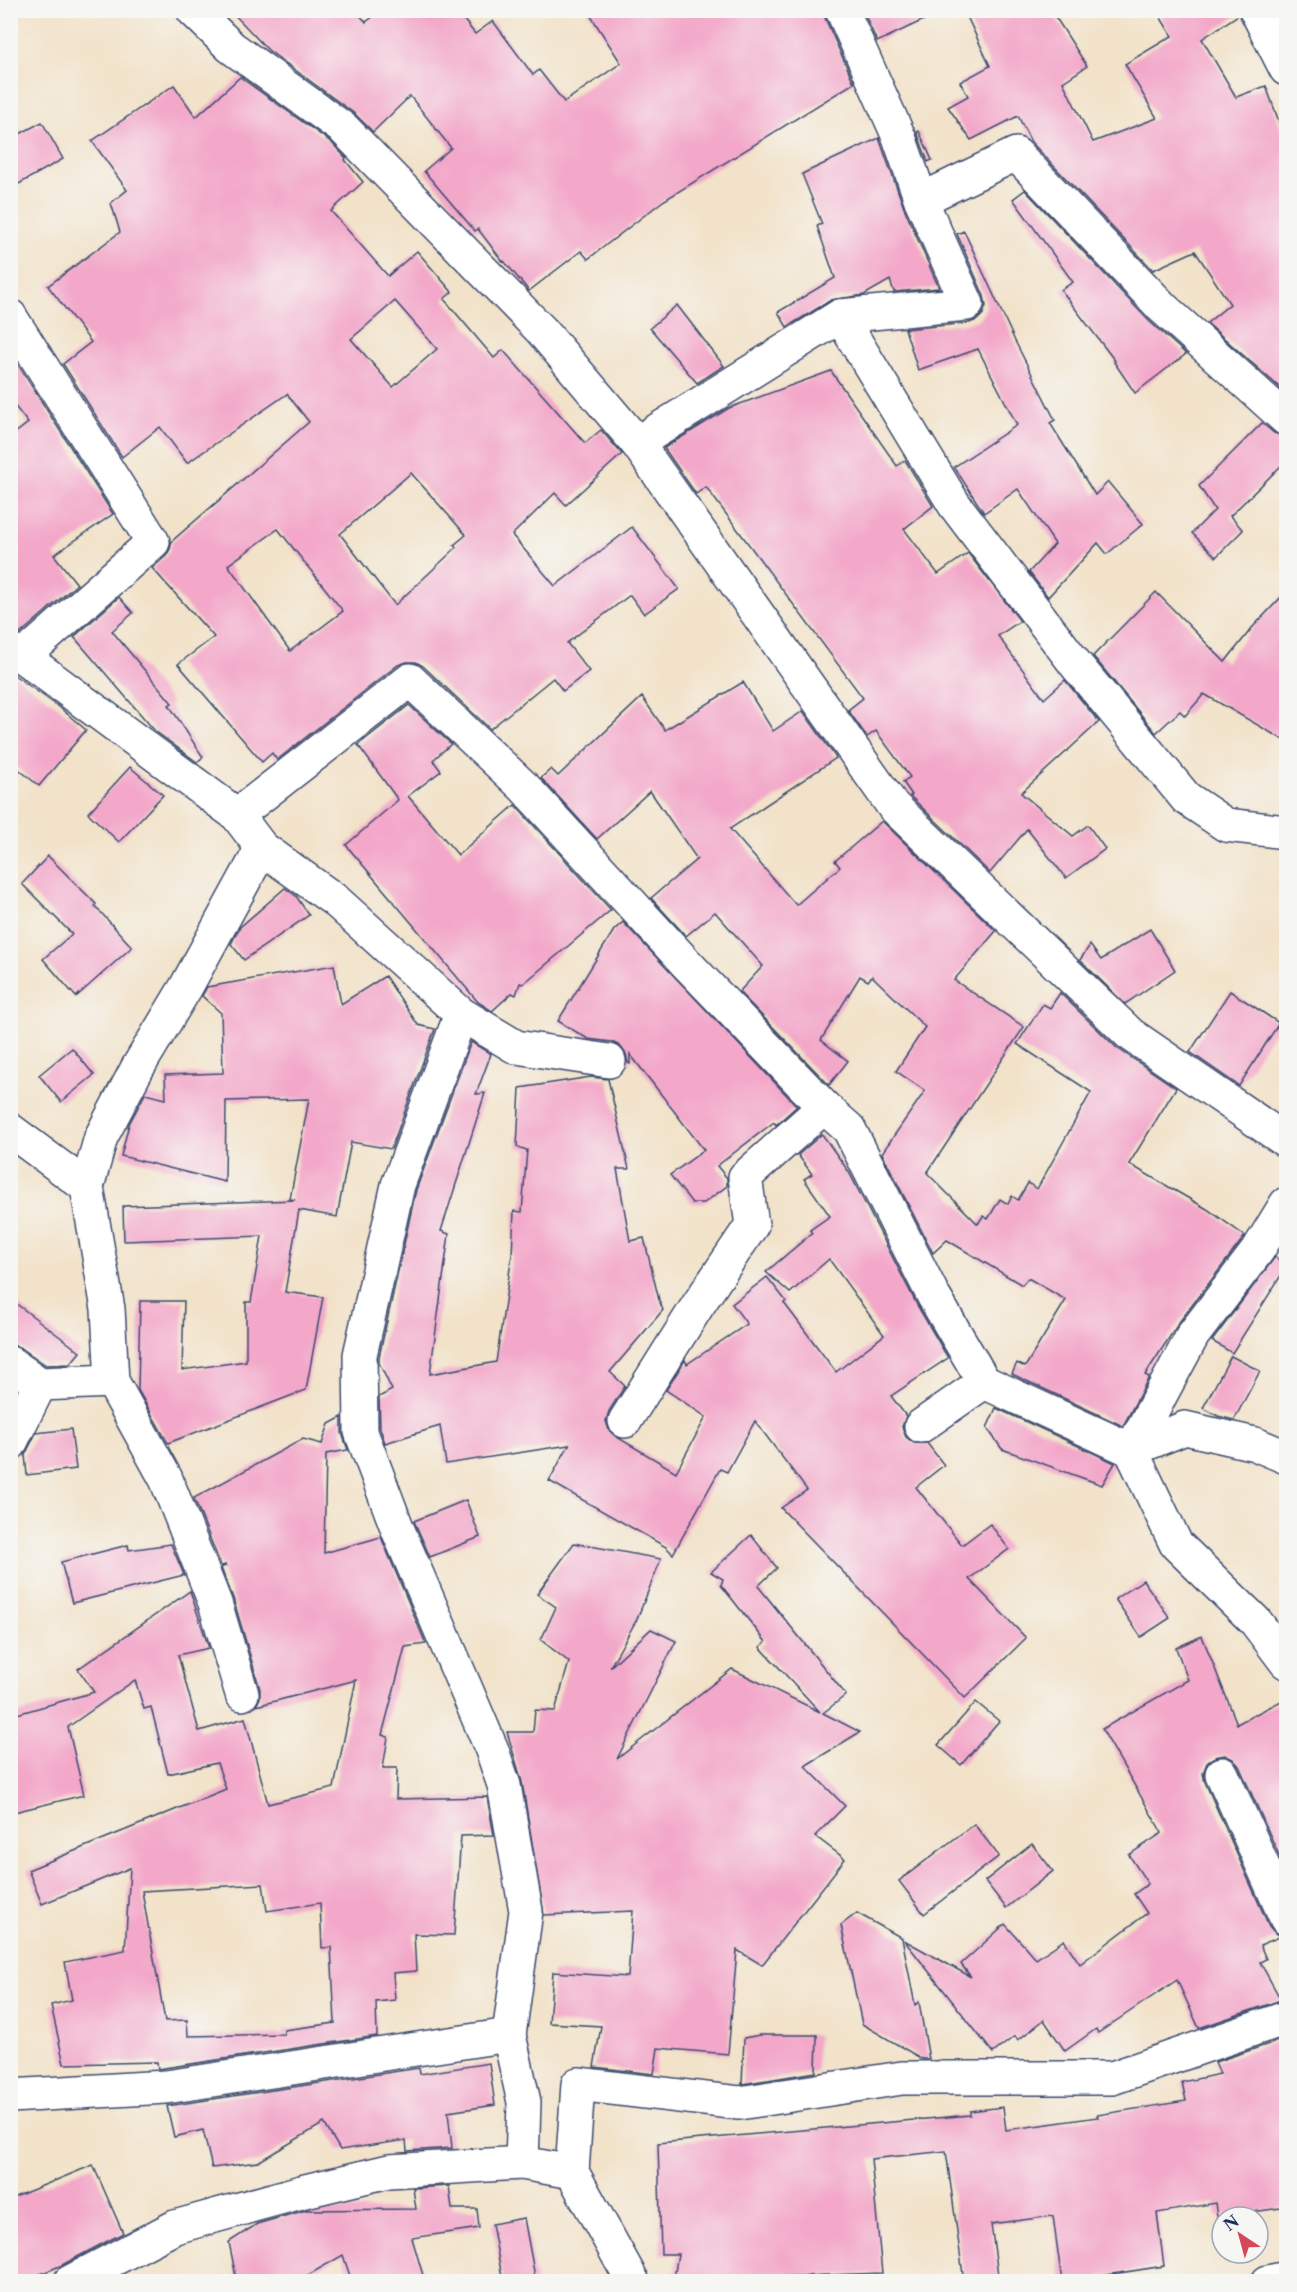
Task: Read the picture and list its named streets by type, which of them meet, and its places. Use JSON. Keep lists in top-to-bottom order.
{
  "north": "top left"
}
